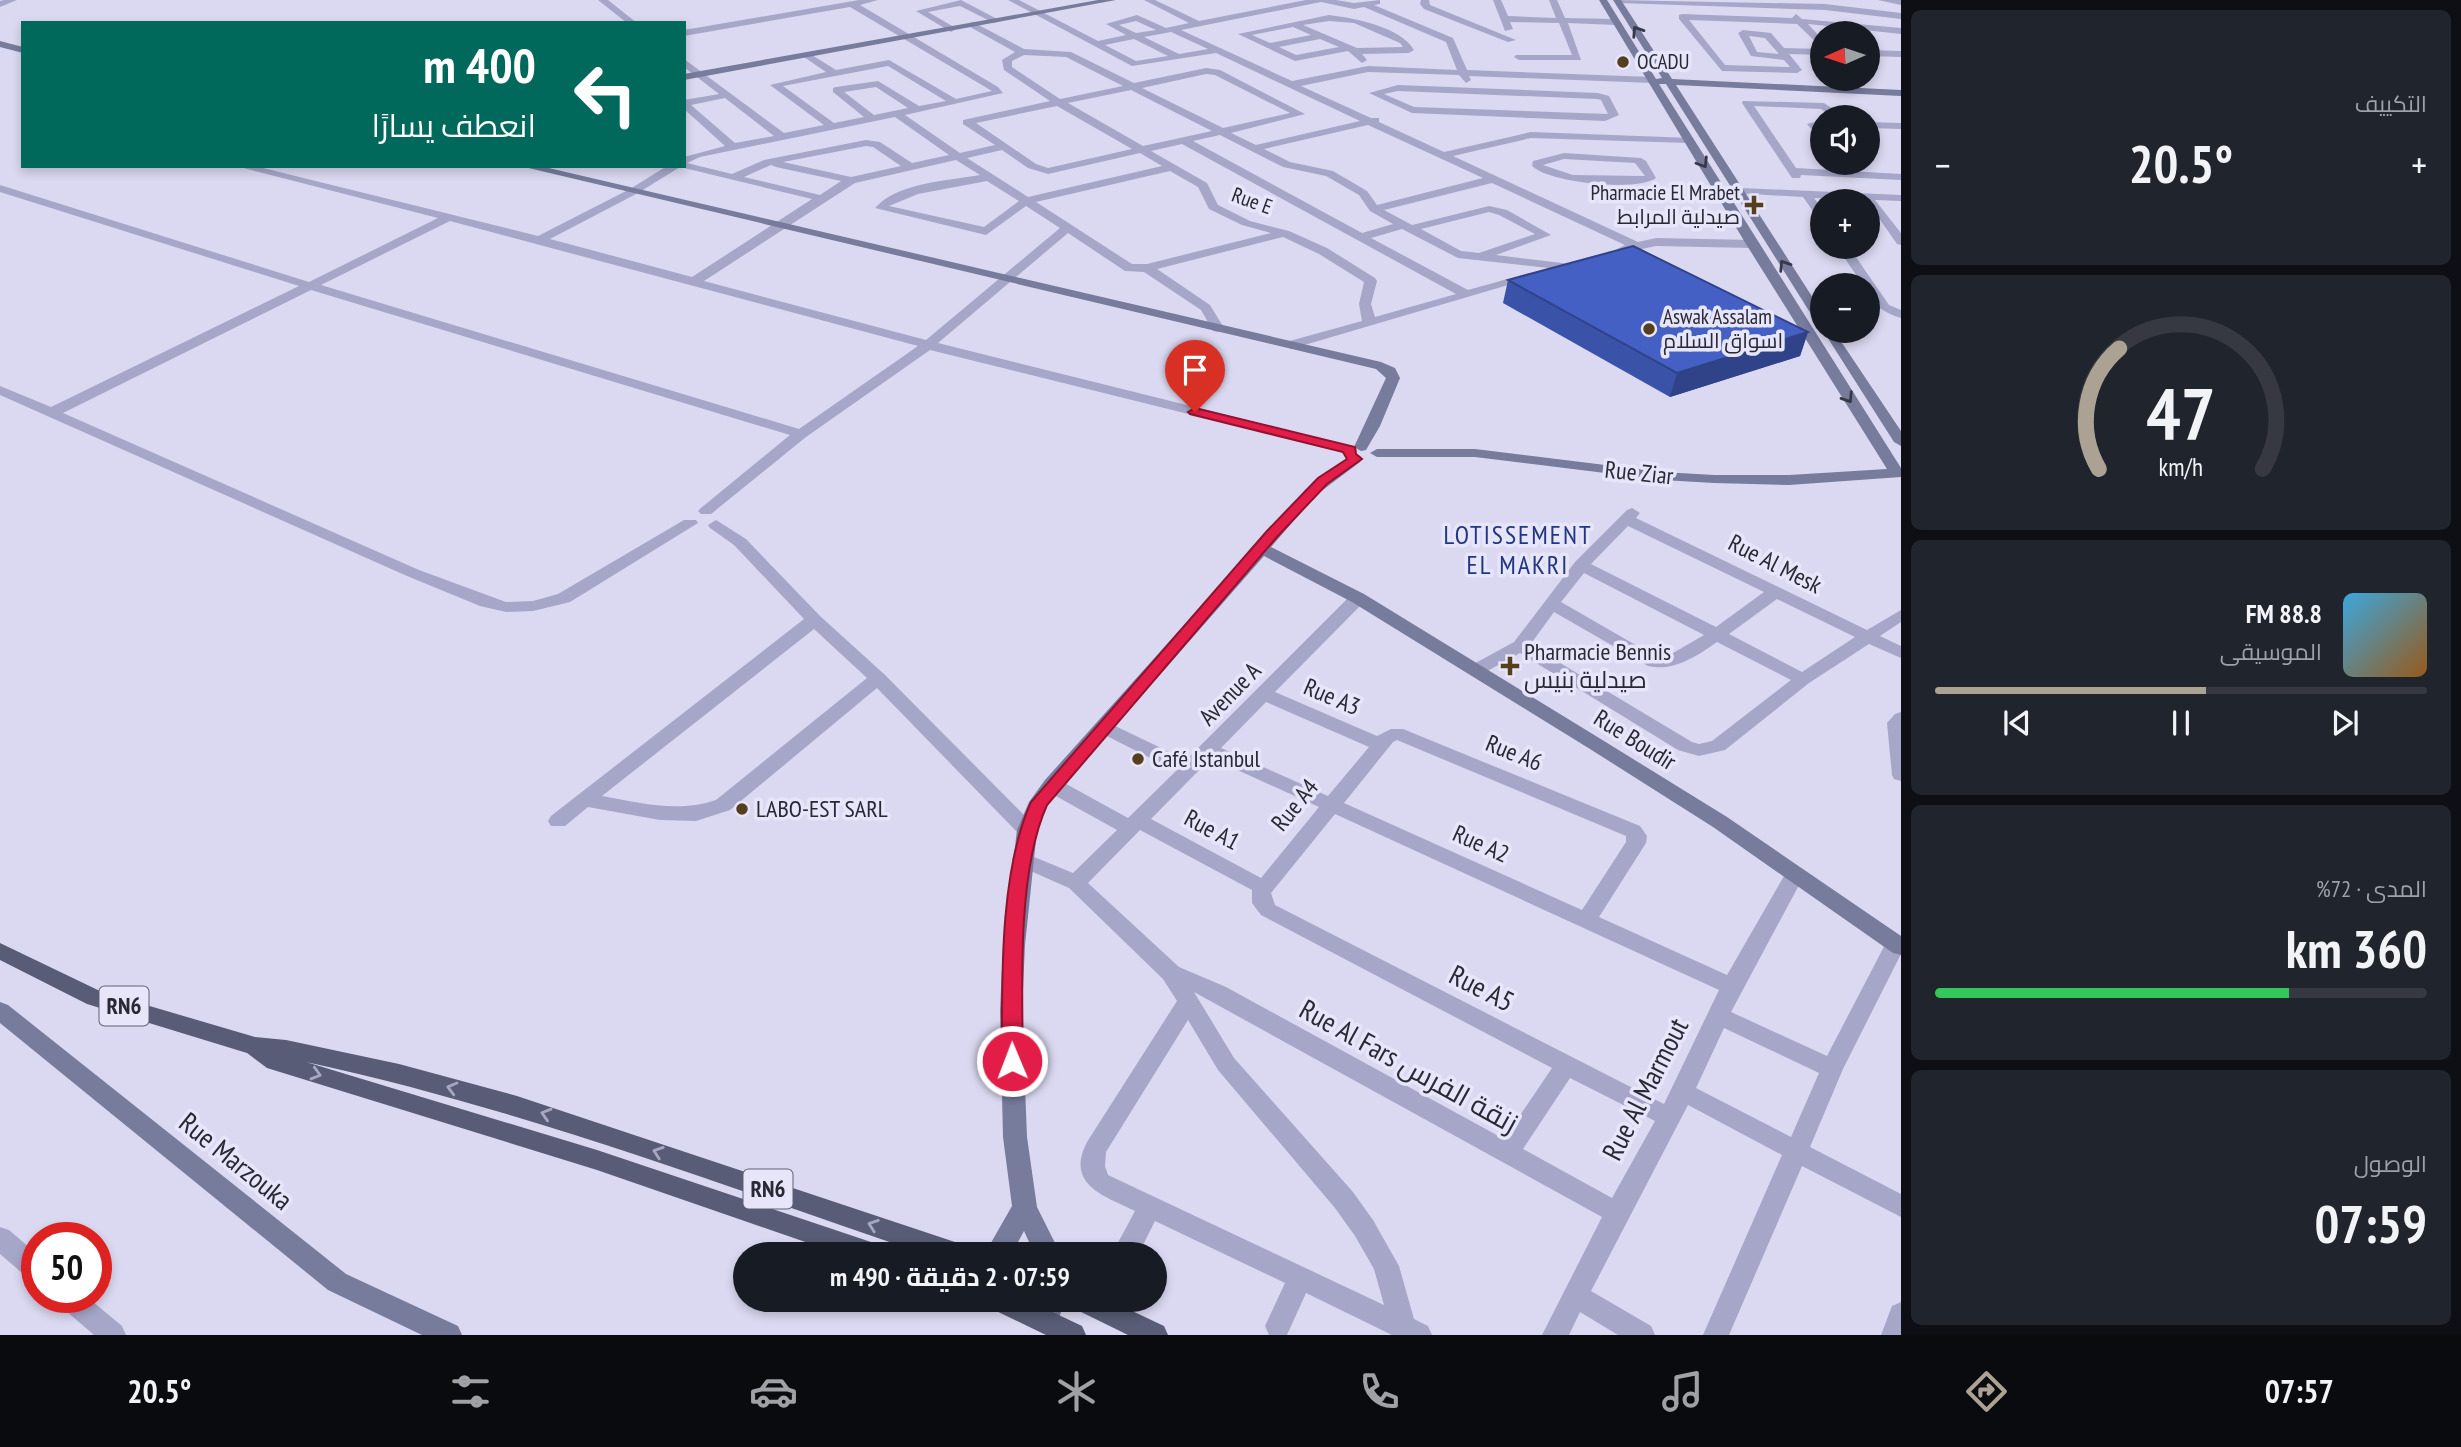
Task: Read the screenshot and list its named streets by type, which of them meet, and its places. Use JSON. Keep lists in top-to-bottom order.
{
  "streets": {
    "main road": [
      "Rue Ziar",
      "Rue Boudir",
      "RN6",
      "Rue Marzouka"
    ],
    "street": [
      "Rue E",
      "Rue Al Mesk",
      "Avenue A",
      "Rue A3",
      "Rue A6",
      "Rue A4",
      "Rue A1",
      "Rue A2",
      "Rue A5",
      "Rue Al Fars زنقة الفرس",
      "Rue Al Marmout"
    ]
  },
  "crossings": [
    ["Avenue A", "Rue A3"],
    ["Avenue A", "Rue Boudir"],
    ["Avenue A", "Rue A1"],
    ["Avenue A", "Rue A2"],
    ["Rue A3", "Rue A6"],
    ["Rue A3", "Rue A4"],
    ["Rue Boudir", "Rue Al Marmout"],
    ["Rue A6", "Rue A4"],
    ["Rue A6", "Rue A2"],
    ["Rue A4", "Rue A1"],
    ["Rue A4", "Rue A2"],
    ["Rue A4", "Rue A5"],
    ["Rue A1", "Rue A5"],
    ["Rue A2", "Rue Al Marmout"],
    ["Rue A5", "Rue Al Marmout"],
    ["Rue Al Fars زنقة الفرس", "Rue Al Marmout"]
  ],
  "districts": ["LOTISSEMENT EL MAKRI"],
  "places": {
    "other": [
      "OCADU",
      "Aswak Assalam اسواق السلام",
      "Café Istanbul",
      "LABO-EST SARL"
    ],
    "health": ["Pharmacie El Mrabet صيدلية المرابط", "Pharmacie Bennis صيدلية بنيس"]
  },
  "north": "left",
  "page": {
    "tile": [
      "التكييف",
      ["المدى · 72%", "360 km"],
      ["الوصول", "07:59"]
    ],
    "map_buttons": ["+", "−"],
    "turn": ["400 m", "انعطف يسارًا"],
    "heat": ["−", "20.5°", "+"],
    "song": ["88.8 FM", "الموسيقى"],
    "limit": "50",
    "trip": "07:59 · 2 دقيقة · 490 m",
    "tabs": ["07:57", "20.5°"],
    "gauge": ["47", "km/h"]
  }
}
